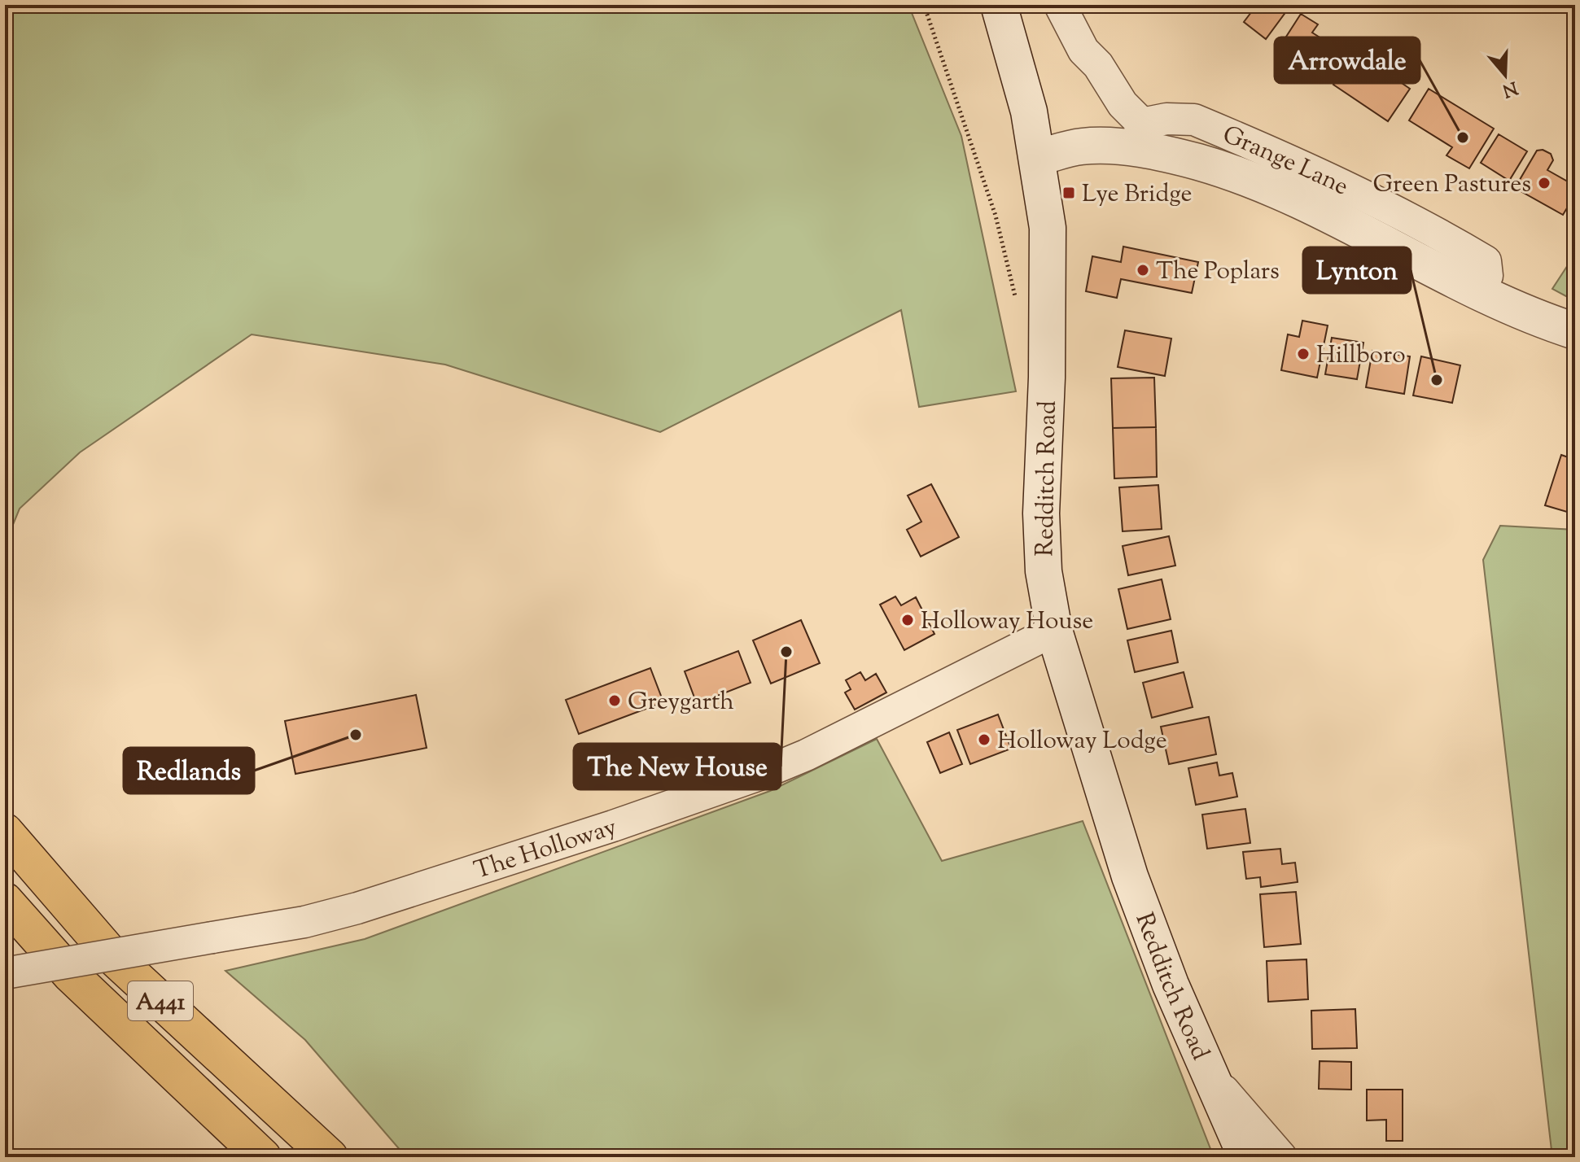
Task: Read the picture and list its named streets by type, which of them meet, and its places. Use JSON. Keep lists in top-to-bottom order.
{
  "streets": {
    "highway": ["A441"],
    "main road": ["Grange Lane", "Redditch Road"],
    "street": ["The Holloway"]
  },
  "crossings": [
    ["Grange Lane", "Redditch Road"],
    ["Redditch Road", "The Holloway"]
  ],
  "places": {
    "other": [
      "Arrowdale",
      "Green Pastures",
      "The Poplars",
      "Hillboro",
      "Lynton",
      "Holloway House",
      "The New House",
      "Greygarth",
      "Redlands",
      "Holloway Lodge"
    ],
    "transit": ["Lye Bridge"]
  },
  "north": "bottom"
}
